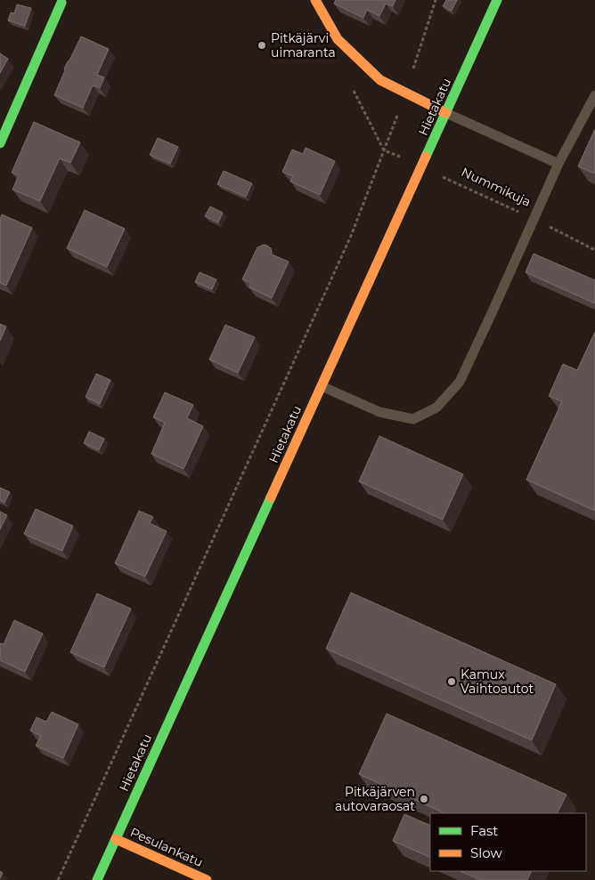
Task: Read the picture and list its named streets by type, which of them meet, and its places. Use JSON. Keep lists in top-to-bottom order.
{
  "streets": {
    "street": ["Hietakatu", "Pesulankatu"],
    "path": ["Nummikuja"]
  },
  "crossings": [
    ["Hietakatu", "Nummikuja"],
    ["Hietakatu", "Pesulankatu"]
  ],
  "places": ["Pitkäjärvi uimaranta", "Kamux Vaihtoautot", "Pitkäjärven autovaraosat"],
  "legend": ["Fast", "Slow"]
}
